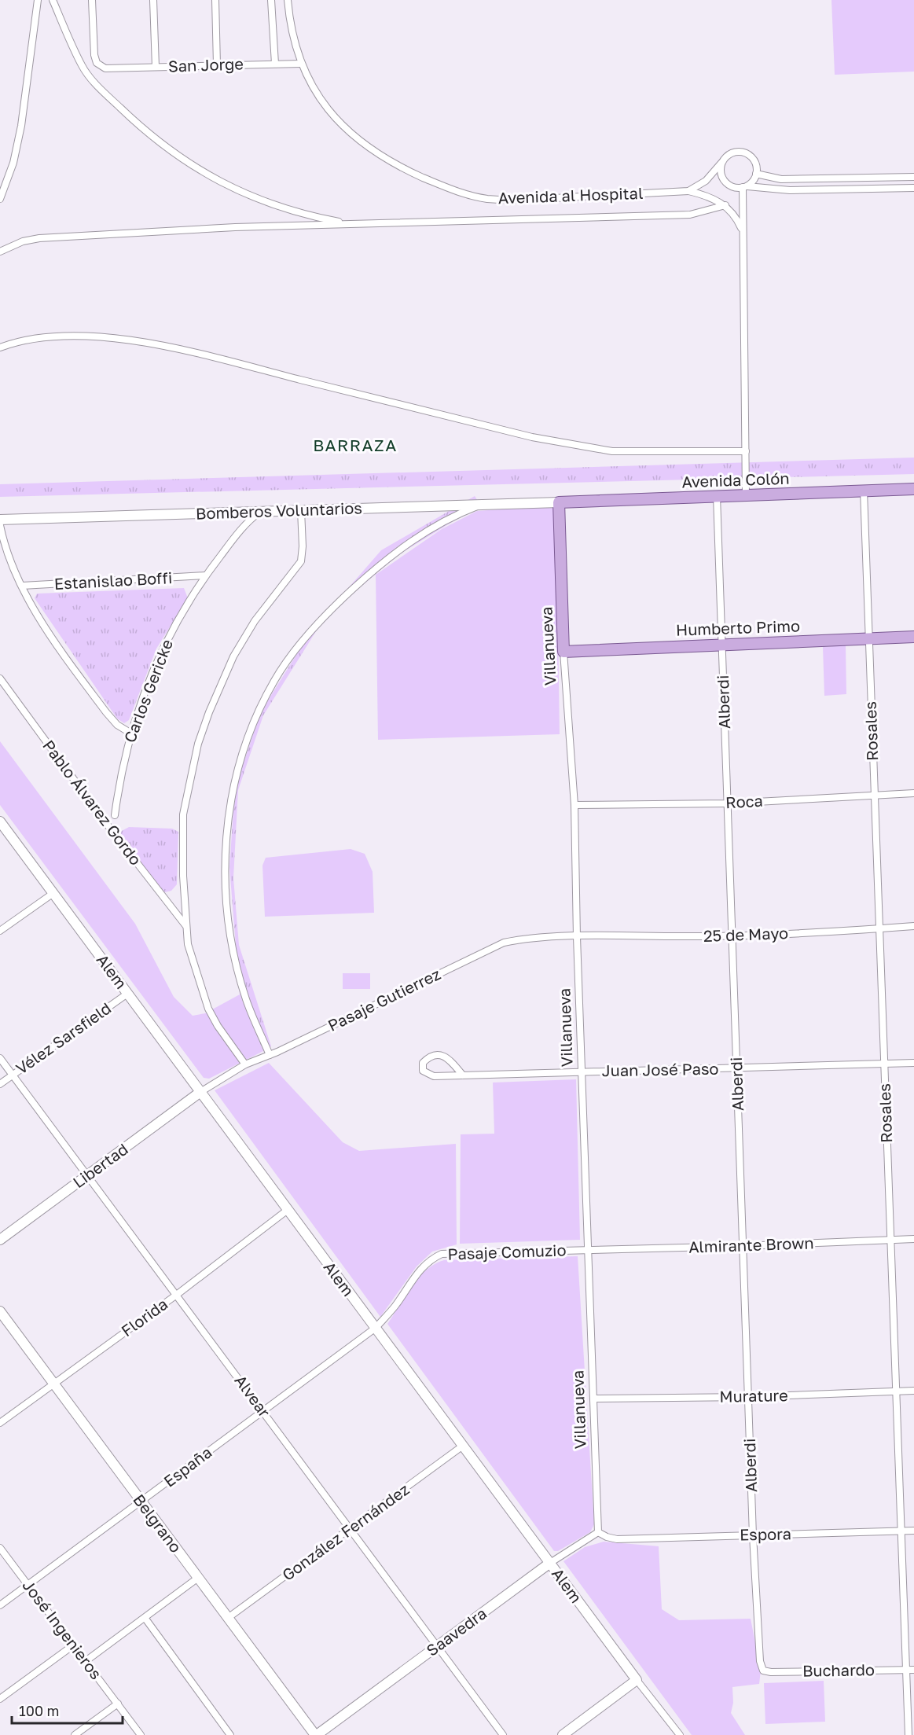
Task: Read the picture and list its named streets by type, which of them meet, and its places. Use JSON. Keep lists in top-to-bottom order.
{
  "streets": {
    "main road": [
      "Avenida Colón",
      "Bomberos Voluntarios",
      "Humberto Primo",
      "Villanueva",
      "Alem",
      "Libertad",
      "Belgrano",
      "Saavedra"
    ],
    "street": [
      "San Jorge",
      "Avenida al Hospital",
      "Estanislao Boffi",
      "Carlos Gericke",
      "Alberdi",
      "Rosales",
      "Roca",
      "Pablo Álvarez Gordo",
      "25 de Mayo",
      "Pasaje Gutierrez",
      "Vélez Sarsfield",
      "Juan José Paso",
      "Almirante Brown",
      "Pasaje Comuzio",
      "Florida",
      "Alvear",
      "Murature",
      "España",
      "González Fernández",
      "Espora",
      "José Ingenieros",
      "Buchardo"
    ]
  },
  "crossings": [
    ["San Jorge", "Avenida al Hospital"],
    ["Avenida Colón", "Bomberos Voluntarios"],
    ["Avenida Colón", "Villanueva"],
    ["Avenida Colón", "Alberdi"],
    ["Avenida Colón", "Rosales"],
    ["Bomberos Voluntarios", "Villanueva"],
    ["Bomberos Voluntarios", "Carlos Gericke"],
    ["Estanislao Boffi", "Carlos Gericke"],
    ["Humberto Primo", "Villanueva"],
    ["Humberto Primo", "Alberdi"],
    ["Humberto Primo", "Rosales"],
    ["Villanueva", "Roca"],
    ["Villanueva", "25 de Mayo"],
    ["Villanueva", "Pasaje Gutierrez"],
    ["Villanueva", "Juan José Paso"],
    ["Villanueva", "Almirante Brown"],
    ["Villanueva", "Pasaje Comuzio"],
    ["Villanueva", "Murature"],
    ["Villanueva", "Espora"],
    ["Villanueva", "Saavedra"],
    ["Alberdi", "Roca"],
    ["Alberdi", "25 de Mayo"],
    ["Alberdi", "Juan José Paso"],
    ["Alberdi", "Almirante Brown"],
    ["Alberdi", "Murature"],
    ["Alberdi", "Espora"],
    ["Alberdi", "Buchardo"],
    ["Rosales", "Roca"],
    ["Rosales", "25 de Mayo"],
    ["Rosales", "Juan José Paso"],
    ["Rosales", "Almirante Brown"],
    ["Rosales", "Murature"],
    ["Rosales", "Espora"],
    ["Rosales", "Buchardo"],
    ["25 de Mayo", "Pasaje Gutierrez"],
    ["Alem", "Pasaje Gutierrez"],
    ["Alem", "Vélez Sarsfield"],
    ["Alem", "Libertad"],
    ["Alem", "Pasaje Comuzio"],
    ["Alem", "Florida"],
    ["Alem", "España"],
    ["Alem", "González Fernández"],
    ["Alem", "Saavedra"],
    ["Pasaje Gutierrez", "Libertad"],
    ["Vélez Sarsfield", "Alvear"],
    ["Libertad", "Alvear"],
    ["Almirante Brown", "Pasaje Comuzio"],
    ["Pasaje Comuzio", "España"],
    ["Florida", "Alvear"],
    ["Florida", "Belgrano"],
    ["Alvear", "España"],
    ["Alvear", "González Fernández"],
    ["Alvear", "Saavedra"],
    ["España", "Belgrano"],
    ["España", "José Ingenieros"],
    ["Belgrano", "González Fernández"],
    ["Belgrano", "Saavedra"],
    ["Espora", "Saavedra"]
  ],
  "districts": ["BARRAZA"],
  "scale_bar": "100 m"
}
